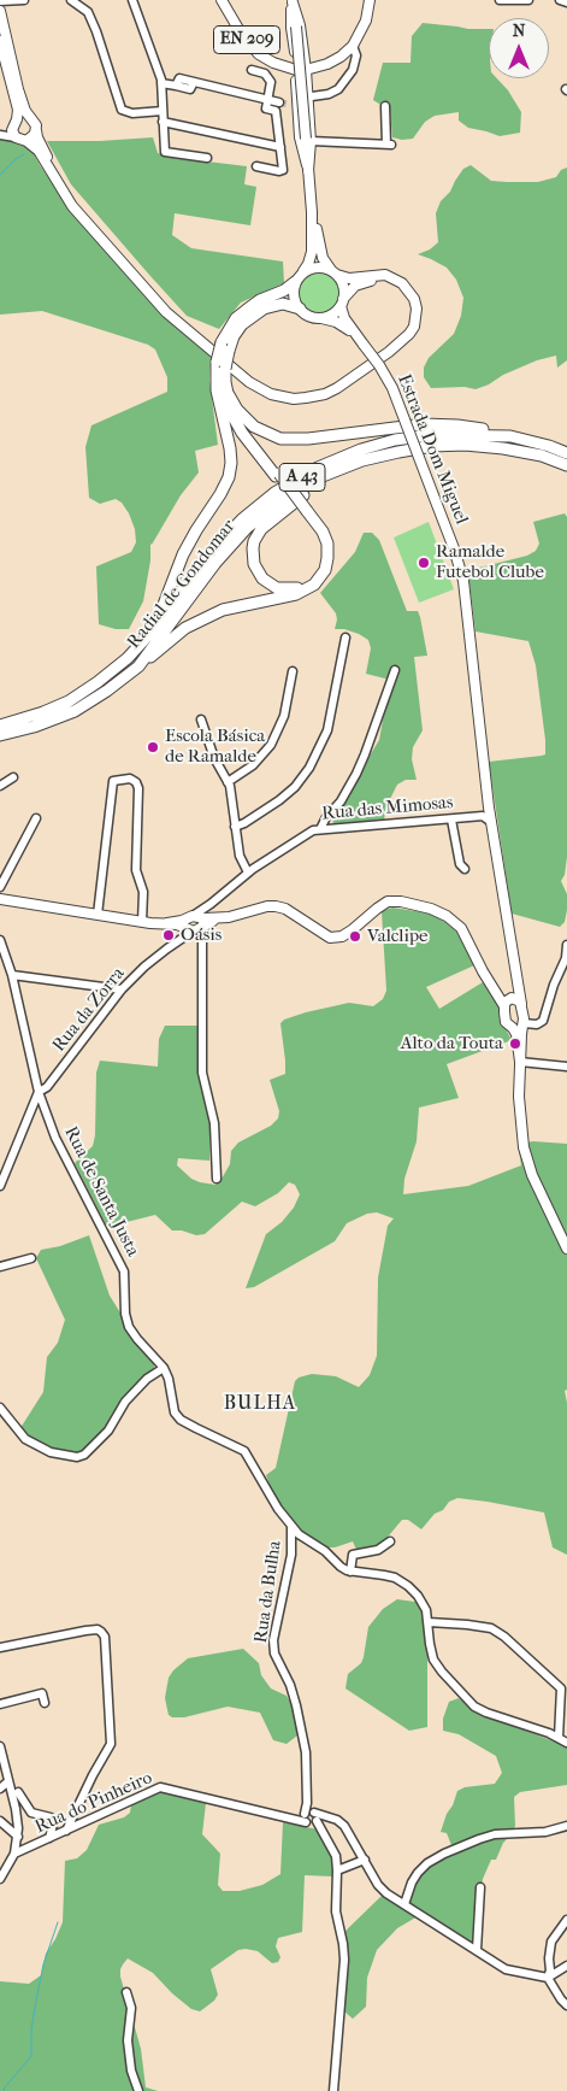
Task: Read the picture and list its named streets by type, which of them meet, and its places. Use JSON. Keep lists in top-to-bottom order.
{
  "streets": {
    "highway": ["A 43", "Radial de Gondomar"],
    "main road": ["EN 209", "Estrada Dom Miguel"],
    "street": [
      "Rua das Mimosas",
      "Rua da Zorra",
      "Rua de Santa Justa",
      "Rua da Bulha",
      "Rua do Pinheiro"
    ]
  },
  "crossings": [
    ["Estrada Dom Miguel", "Rua das Mimosas"],
    ["Rua das Mimosas", "Rua da Zorra"],
    ["Rua da Zorra", "Rua de Santa Justa"],
    ["Rua da Bulha", "Rua do Pinheiro"]
  ],
  "districts": ["BULHA"],
  "places": [
    "Ramalde Futebol Clube",
    "Escola Básica de Ramalde",
    "Oásis",
    "Valclipe",
    "Alto da Touta"
  ],
  "north": "top"
}
